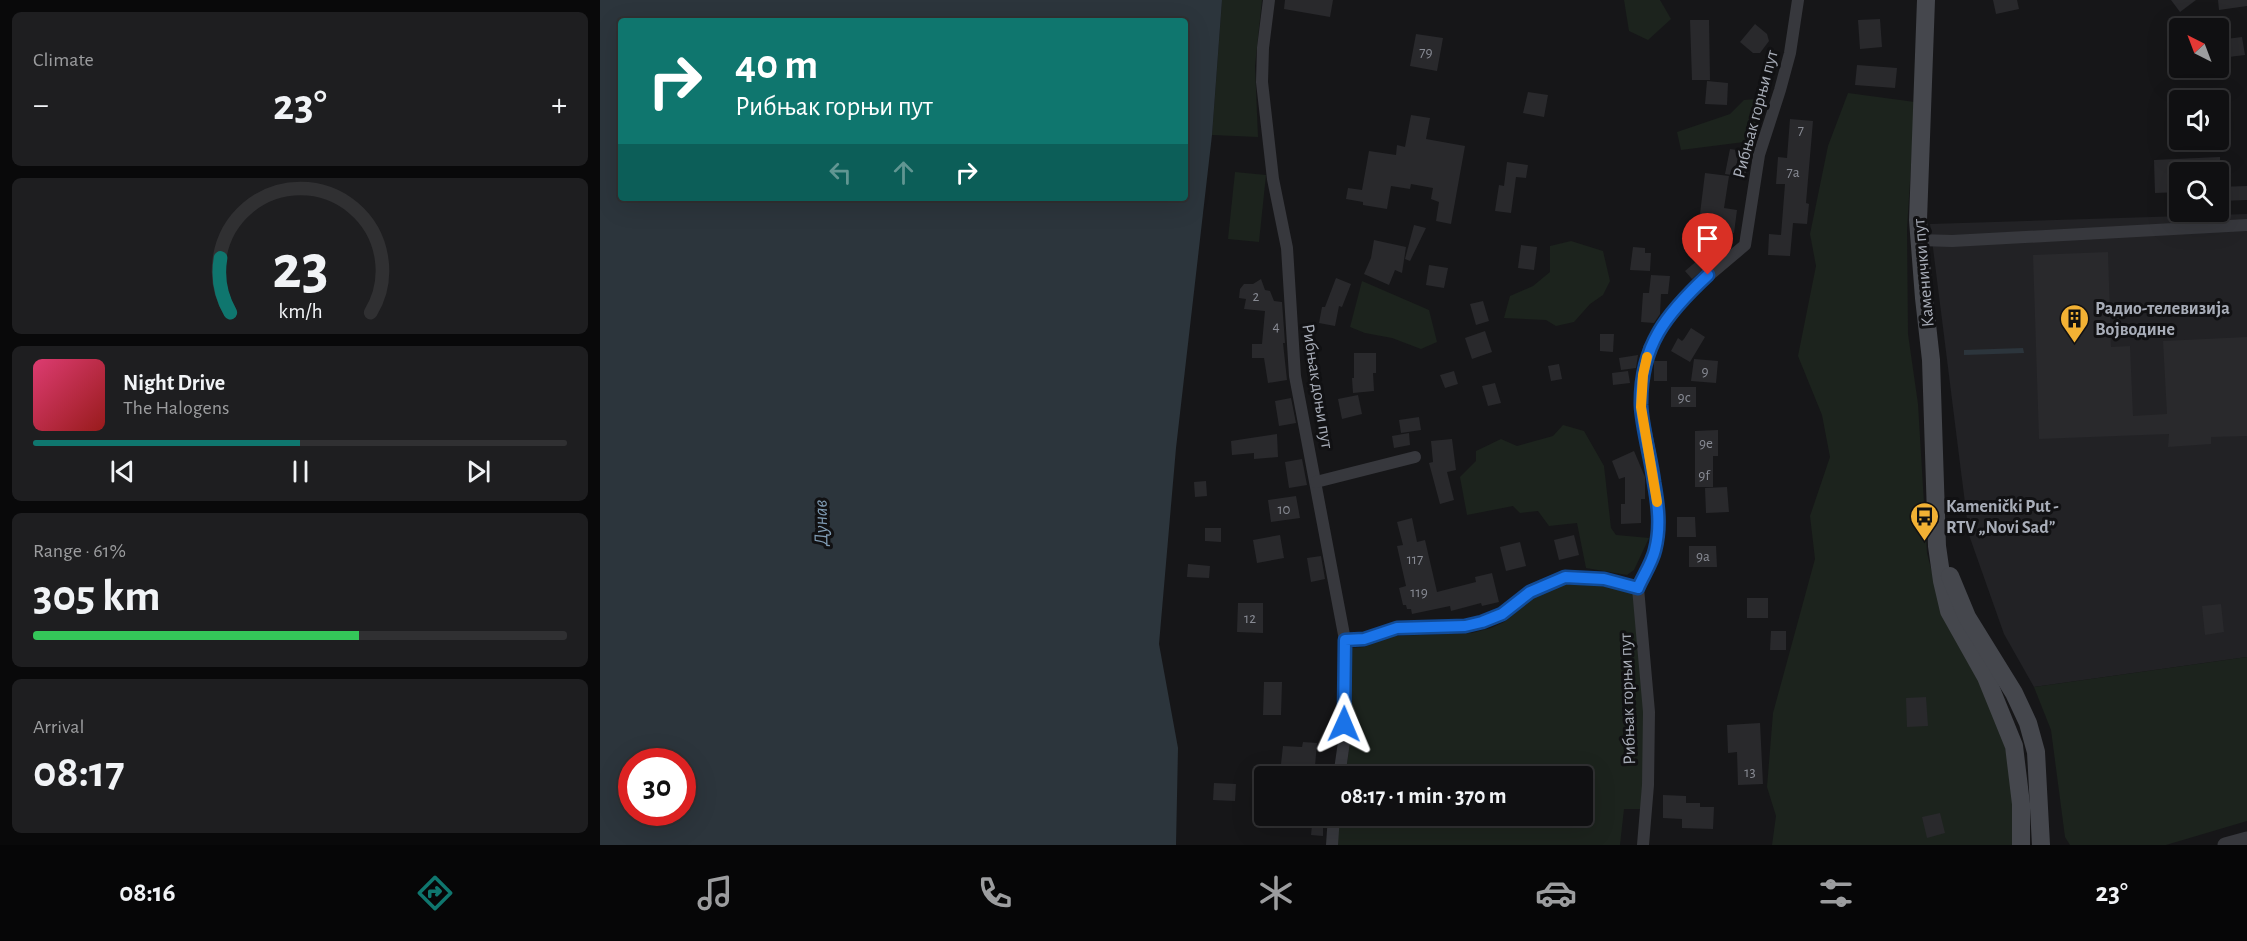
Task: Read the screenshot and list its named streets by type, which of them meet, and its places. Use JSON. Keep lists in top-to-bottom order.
{
  "streets": {
    "main road": ["Каменички пут"],
    "street": ["Рибњак горњи пут", "Рибњак доњи пут"]
  },
  "water": ["Дунав"],
  "places": {
    "building": ["Радио-телевизија Војводине"],
    "bus stop": ["Kamenički Put - RTV „Novi Sad”"]
  },
  "house_numbers": [
    "79",
    "7",
    "7a",
    "2",
    "4",
    "9",
    "9c",
    "9e",
    "9f",
    "10",
    "9a",
    "117",
    "119",
    "12",
    "13"
  ],
  "north": "top left",
  "page": {
    "tile": [
      "Climate",
      ["Range · 61%", "305 km"],
      ["Arrival", "08:17"]
    ],
    "turn": ["40 m", "Рибњак горњи пут"],
    "heat": ["−", "23°", "+"],
    "song": ["Night Drive", "The Halogens"],
    "limit": "30",
    "trip": "08:17 · 1 min · 370 m",
    "tabs": ["08:16", "23°"],
    "gauge": ["23", "km/h"]
  }
}
